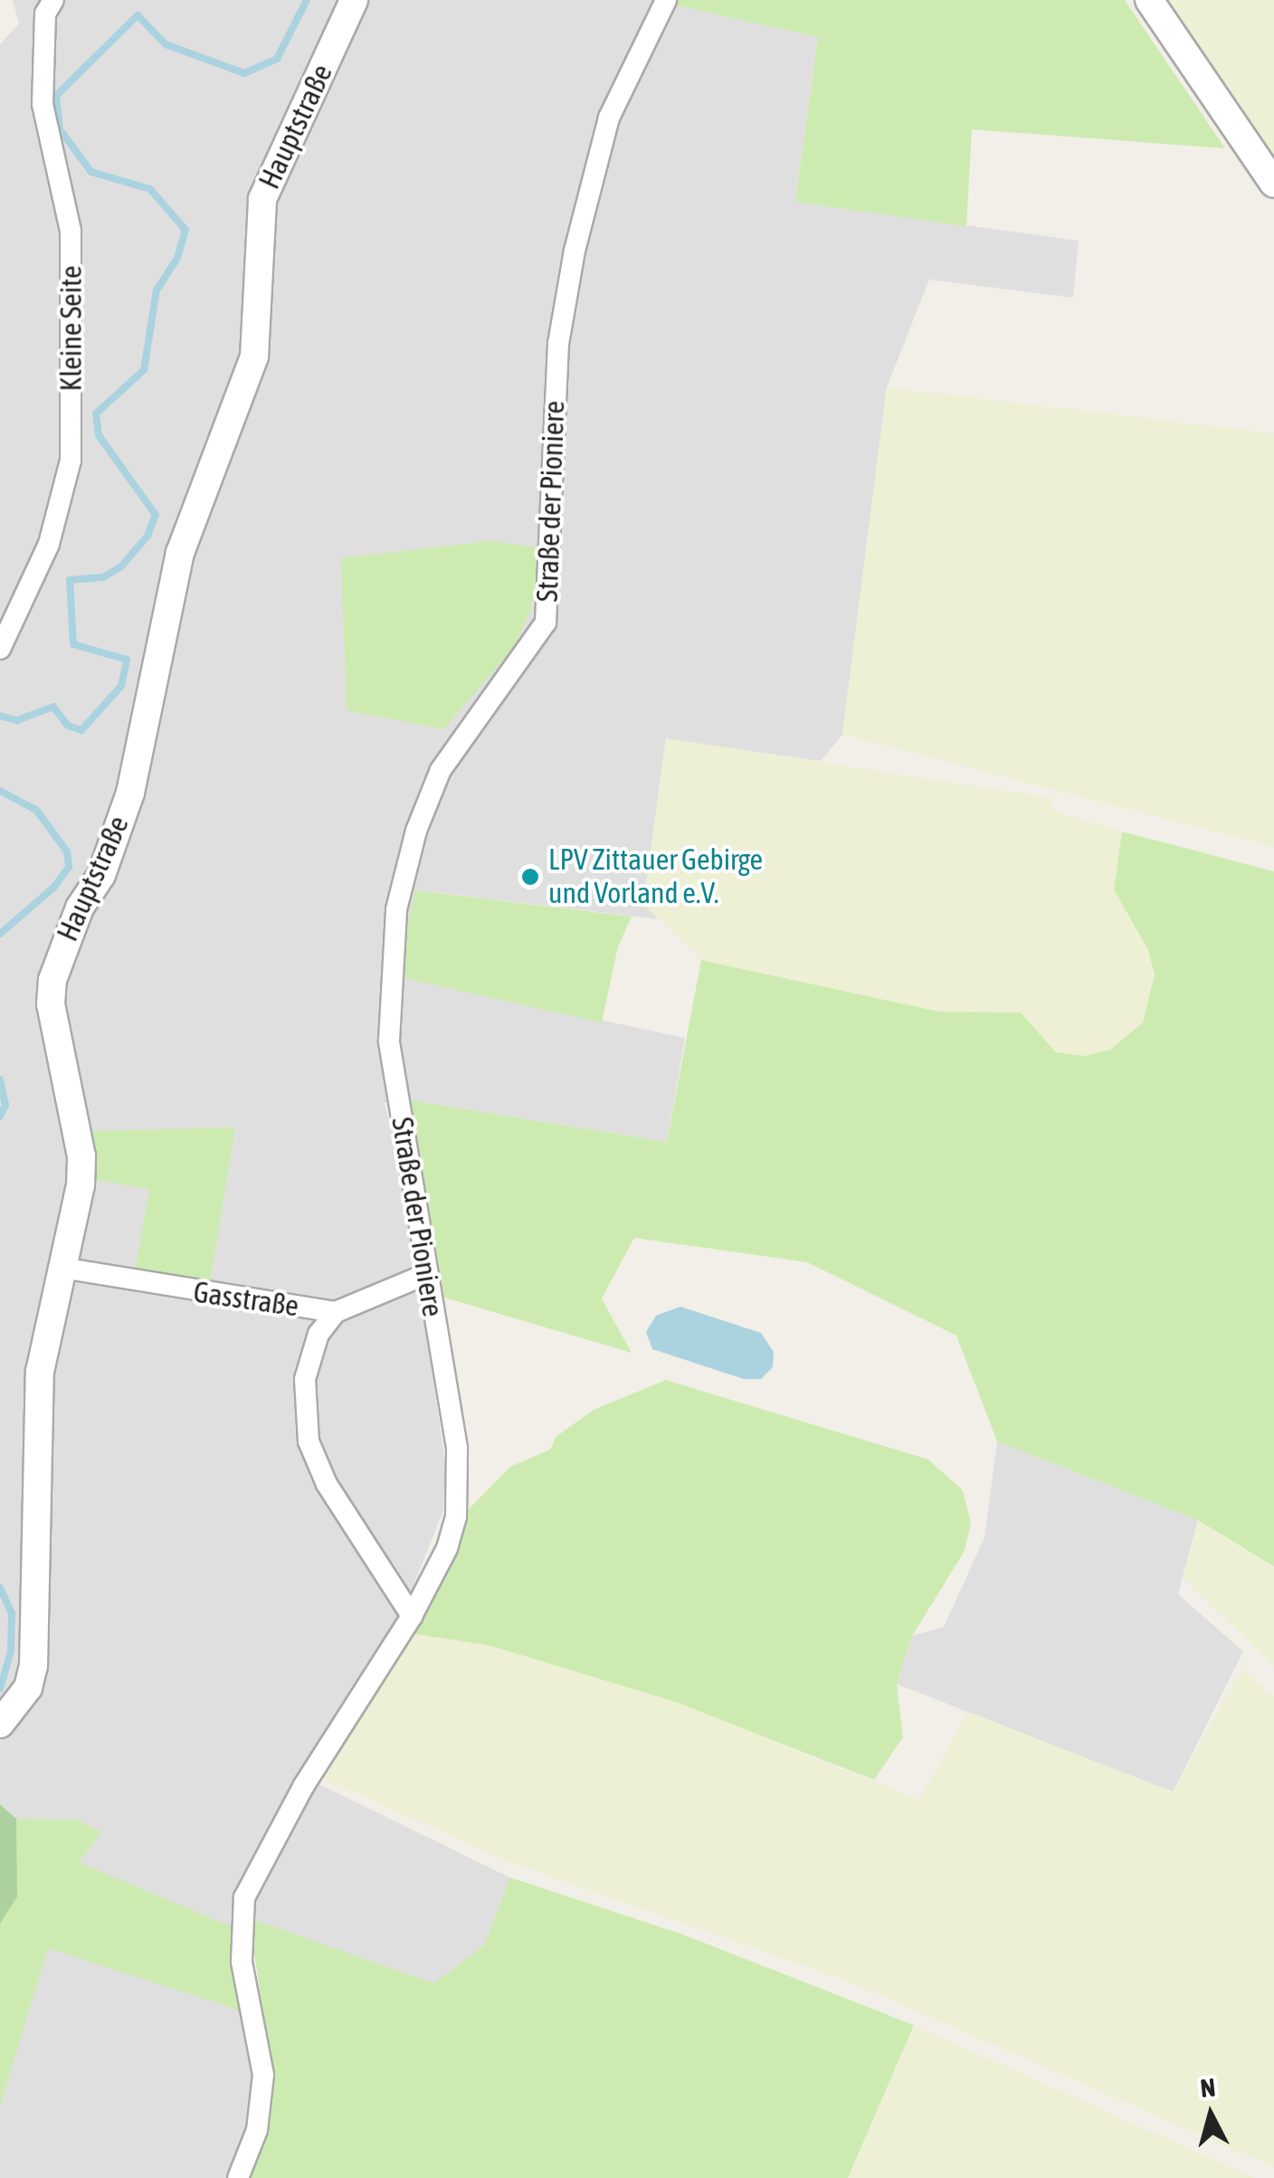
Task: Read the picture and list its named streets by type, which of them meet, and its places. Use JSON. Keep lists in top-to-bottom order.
{
  "streets": {
    "street": [
      "Hauptstraße",
      "Kleine Seite",
      "Straße der Pioniere",
      "Gasstraße"
    ]
  },
  "crossings": [
    ["Hauptstraße", "Gasstraße"],
    ["Straße der Pioniere", "Gasstraße"]
  ],
  "places": ["LPV Zittauer Gebirge und Vorland e.V."],
  "north": "top"
}
